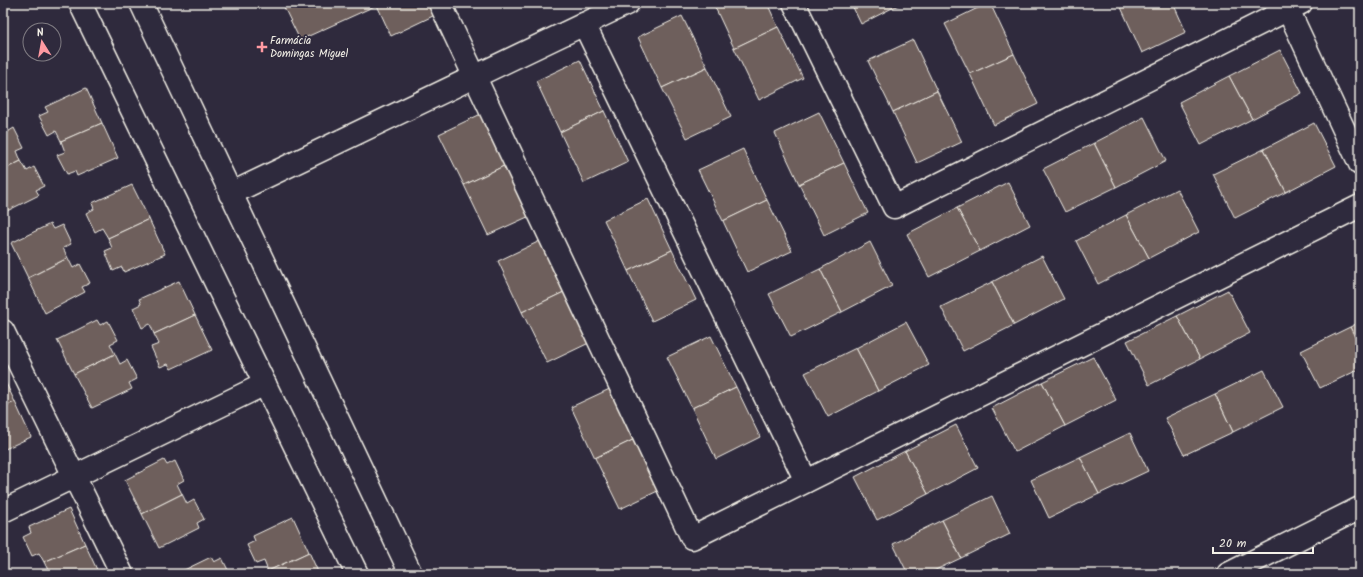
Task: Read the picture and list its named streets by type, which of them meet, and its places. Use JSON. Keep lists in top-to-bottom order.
{
  "places": {
    "health": ["Farmácia Domingas Miguel"]
  },
  "scale_bar": "20 m",
  "north": "top"
}
